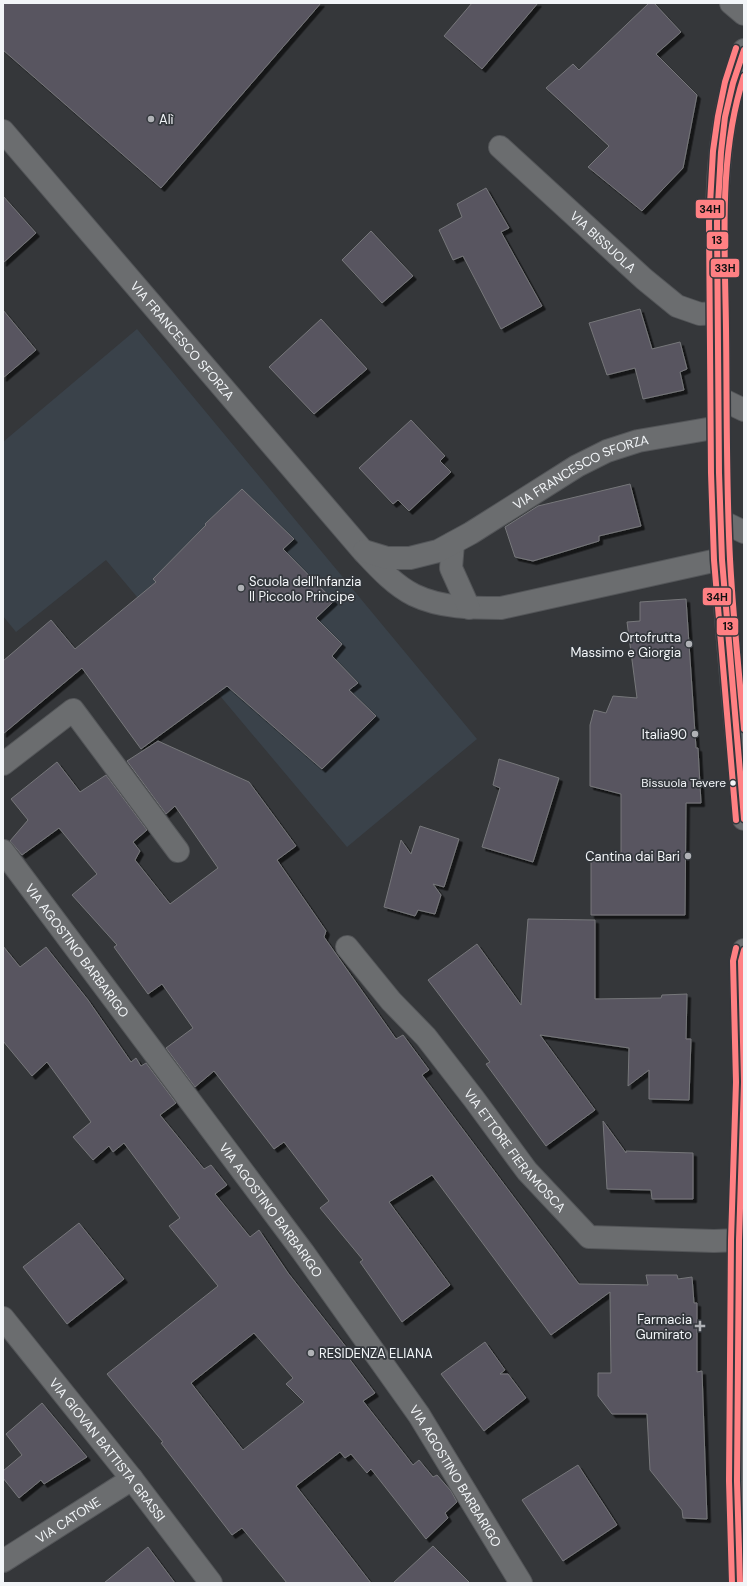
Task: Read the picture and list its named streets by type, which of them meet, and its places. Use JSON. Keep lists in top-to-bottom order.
{
  "streets": {
    "street": [
      "VIA BISSUOLA",
      "VIA FRANCESCO SFORZA",
      "VIA AGOSTINO BARBARIGO",
      "VIA ETTORE FIERAMOSCA",
      "VIA GIOVAN BATTISTA GRASSI",
      "VIA CATONE"
    ]
  },
  "crossings": [
    ["VIA GIOVAN BATTISTA GRASSI", "VIA CATONE"]
  ],
  "places": {
    "other": [
      "Alì",
      "Scuola dell'Infanzia Il Piccolo Principe",
      "Ortofrutta Massimo e Giorgia",
      "Italia90",
      "Bissuola Tevere",
      "Cantina dai Bari",
      "RESIDENZA ELIANA"
    ],
    "health": ["Farmacia Gumirato"]
  },
  "lines": ["transit line 34H", "transit line 13", "transit line 33H"]
}
